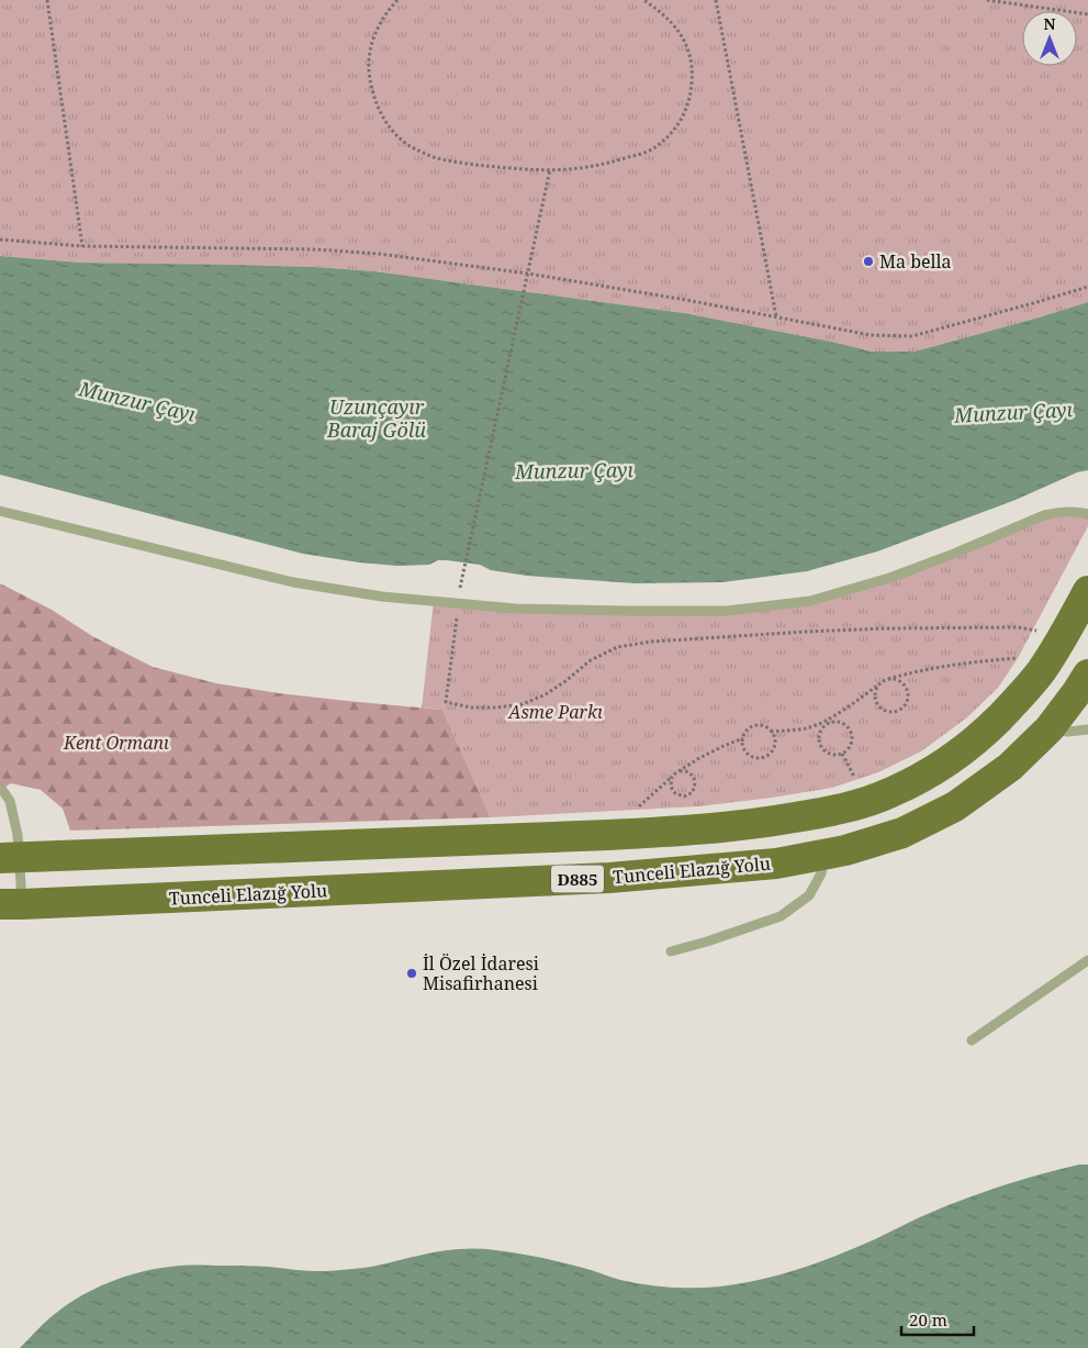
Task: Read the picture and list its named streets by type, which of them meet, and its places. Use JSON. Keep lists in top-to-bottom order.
{
  "streets": {
    "main road": ["Tunceli Elazığ Yolu", "D885"]
  },
  "water": ["Munzur Çayı", "Uzunçayır Baraj Gölü"],
  "parks": ["Asme Parkı", "Kent Ormanı"],
  "places": ["Ma bella", "İl Özel İdaresi Misafirhanesi"],
  "scale_bar": "20 m",
  "north": "top"
}
